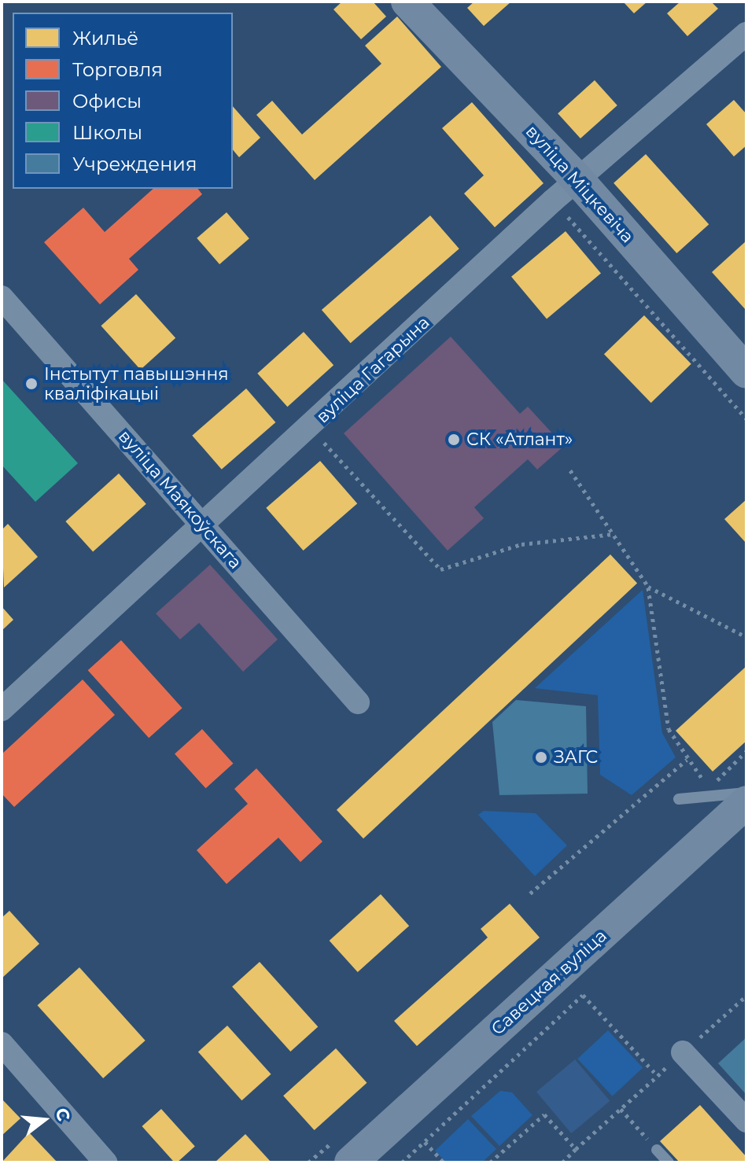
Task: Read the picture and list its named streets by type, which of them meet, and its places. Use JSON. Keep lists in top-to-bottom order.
{
  "streets": {
    "main road": ["вуліца Міцкевіча", "Савецкая вуліца"],
    "street": ["вуліца Гагарына", "вуліца Маякоўскага"]
  },
  "crossings": [
    ["вуліца Міцкевіча", "вуліца Гагарына"],
    ["вуліца Гагарына", "вуліца Маякоўскага"]
  ],
  "places": ["Інстытут павышэння кваліфікацыі", "СК «Атлант»", "ЗАГС"],
  "legend": [
    "Жильё",
    "Торговля",
    "Офисы",
    "Школы",
    "Учреждения"
  ],
  "north": "right"
}
